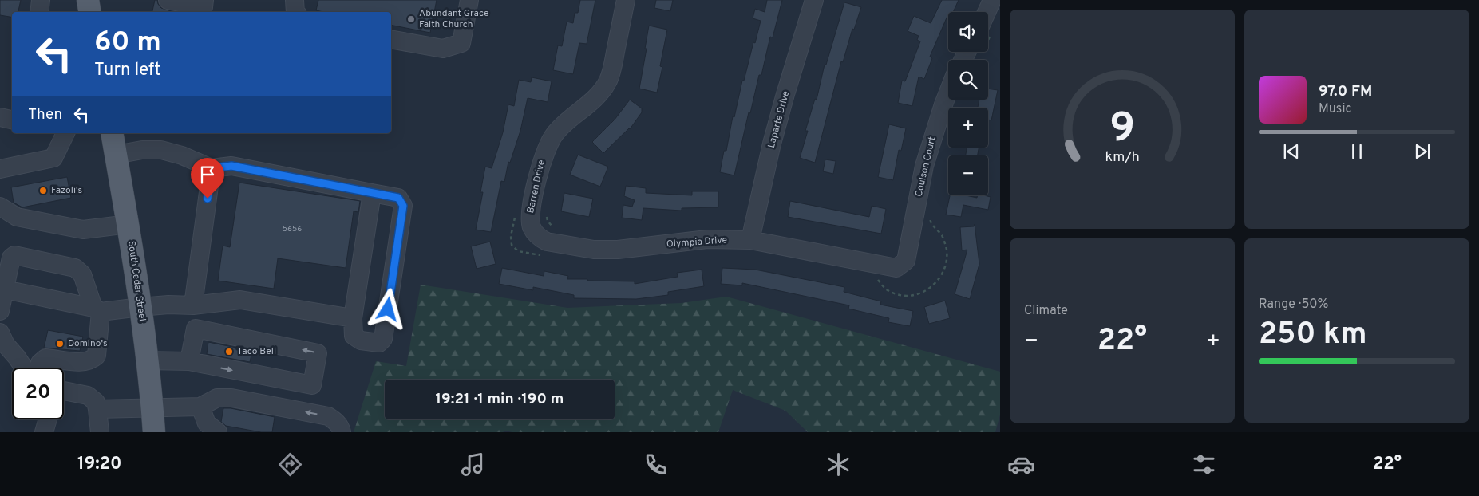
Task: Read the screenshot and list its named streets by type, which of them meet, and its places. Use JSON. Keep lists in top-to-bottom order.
{
  "streets": {
    "main road": ["South Cedar Street"],
    "street": [
      "Laparte Drive",
      "Coulson Court",
      "Barren Drive",
      "Olympia Drive"
    ]
  },
  "crossings": [
    ["Laparte Drive", "Olympia Drive"],
    ["Coulson Court", "Olympia Drive"],
    ["Barren Drive", "Olympia Drive"]
  ],
  "places": [
    "Abundant Grace Faith Church",
    "Fazoli's",
    "Domino's",
    "Taco Bell"
  ],
  "house_numbers": ["5656"],
  "page": {
    "map_buttons": ["+", "−"],
    "turn": ["60 m", "Turn left"],
    "song": ["97.0 FM", "Music"],
    "then": "Then",
    "tile": [
      "Climate",
      ["Range · 50%", "250 km"]
    ],
    "heat": ["−", "22°", "+"],
    "limit": "20",
    "trip": "19:21 · 1 min · 190 m",
    "tabs": ["19:20", "22°"],
    "gauge": ["9", "km/h"]
  }
}
